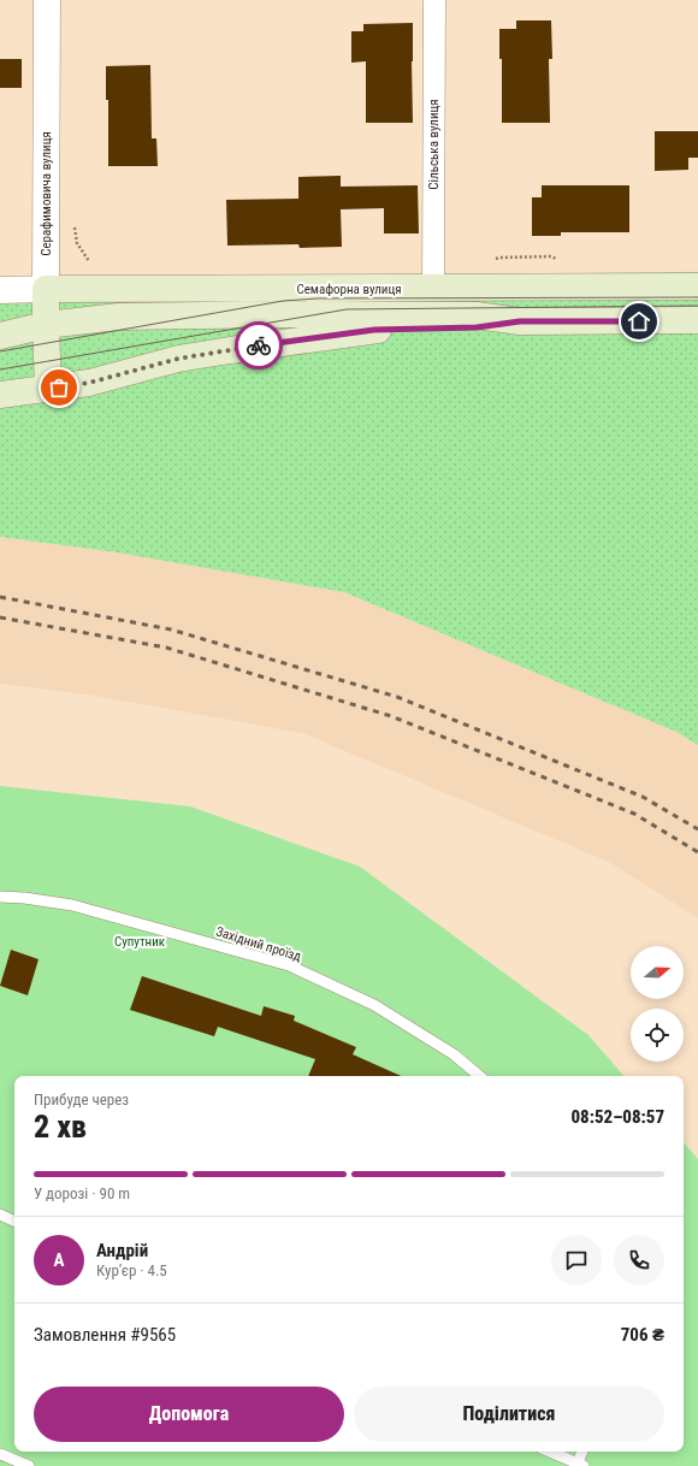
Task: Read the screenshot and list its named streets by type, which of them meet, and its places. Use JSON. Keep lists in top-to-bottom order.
{
  "streets": {
    "main road": ["Серафимовича вулиця", "Семафорна вулиця"],
    "street": ["Сільська вулиця"],
    "lane": ["Західний проїзд"]
  },
  "crossings": [
    ["Сільська вулиця", "Семафорна вулиця"],
    ["Серафимовича вулиця", "Семафорна вулиця"]
  ],
  "parks": ["Супутник"],
  "north": "right",
  "page": {
    "heading": ["2 хв", "Прибуде через", "08:52–08:57"],
    "panel": [
      "Андрій",
      "Кур’єр · 4.5",
      "Замовлення #9565",
      "706 ₴"
    ],
    "bar": "У дорозі · 90 m",
    "round": "А",
    "buttons": ["Допомога", "Поділитися"]
  }
}
